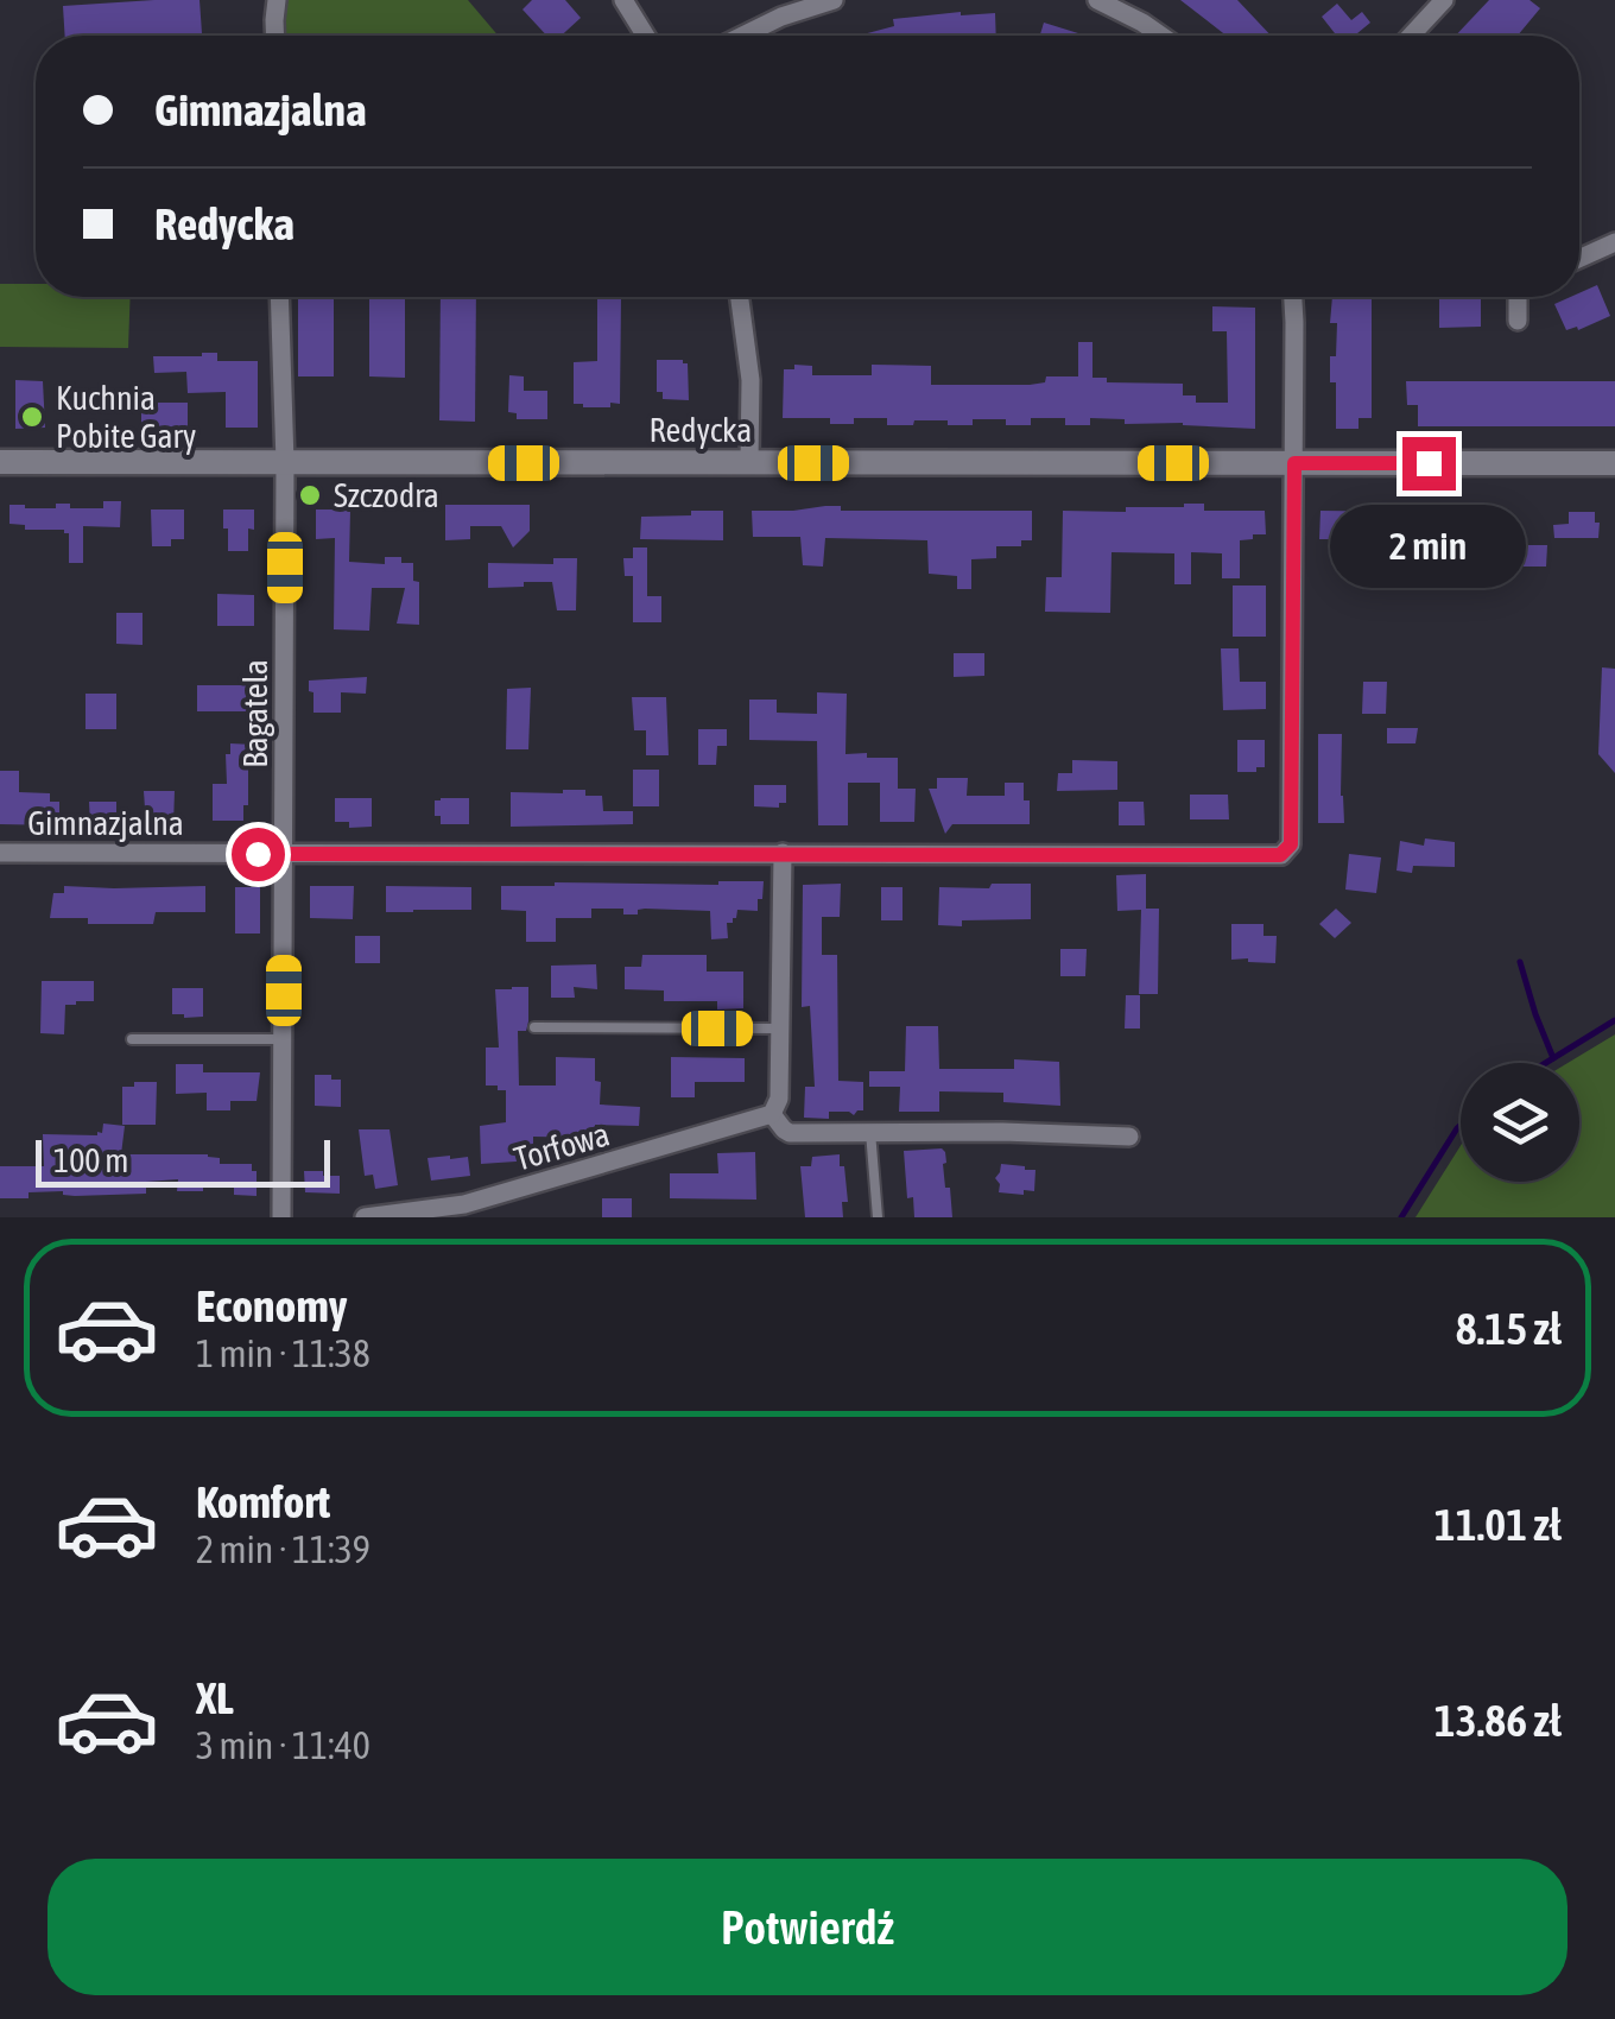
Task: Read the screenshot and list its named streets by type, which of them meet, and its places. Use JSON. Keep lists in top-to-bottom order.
{
  "streets": {
    "street": [
      "Redycka",
      "Bagatela",
      "Gimnazjalna",
      "Torfowa"
    ]
  },
  "crossings": [
    ["Redycka", "Bagatela"],
    ["Redycka", "Gimnazjalna"],
    ["Bagatela", "Gimnazjalna"]
  ],
  "places": ["Kuchnia Pobite Gary", "Szczodra"],
  "scale_bar": "100 m",
  "page": {
    "banner": ["Gimnazjalna", "Redycka"],
    "bubble": "2 min",
    "scale": "100 m",
    "list": [
      {
        "name": "Economy",
        "note": "1 min · 11:38",
        "value": "8.15 zł"
      },
      {
        "name": "Komfort",
        "note": "2 min · 11:39",
        "value": "11.01 zł"
      },
      {
        "name": "XL",
        "note": "3 min · 11:40",
        "value": "13.86 zł"
      }
    ],
    "buttons": "Potwierdź"
  }
}
